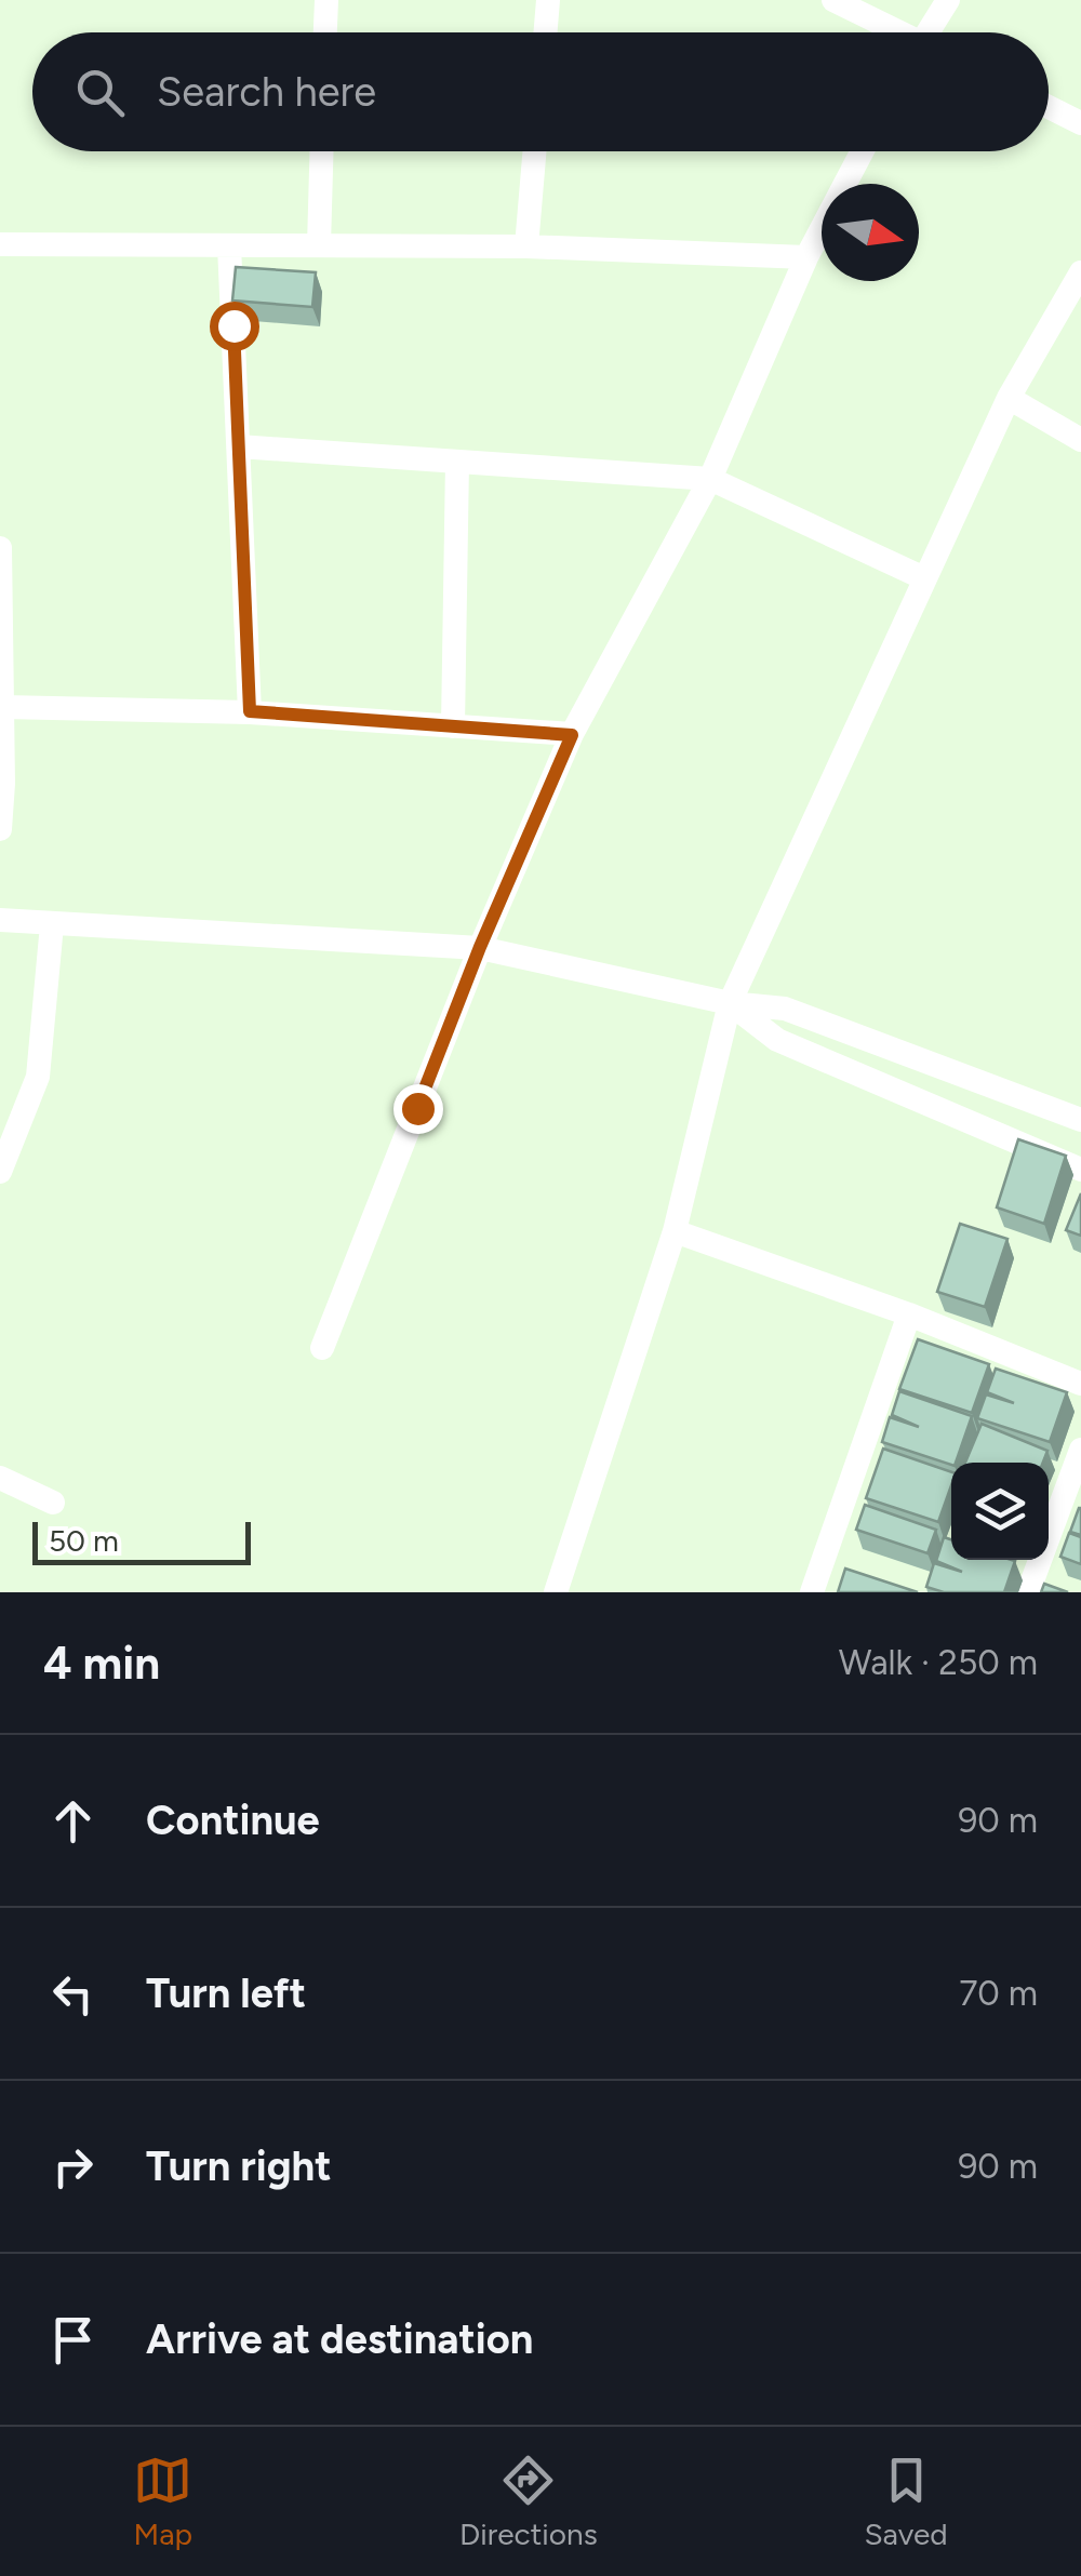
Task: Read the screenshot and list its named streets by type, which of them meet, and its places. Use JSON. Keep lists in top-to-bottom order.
{
  "scale_bar": "50 m",
  "north": "right",
  "page": {
    "search": "Search here",
    "scale": "50 m",
    "heading": ["4 min", "Walk · 250 m"],
    "list": [
      ["Continue", "90 m"],
      ["Turn left", "70 m"],
      ["Turn right", "90 m"],
      "Arrive at destination"
    ],
    "nav": ["Map", "Directions", "Saved"]
  }
}
